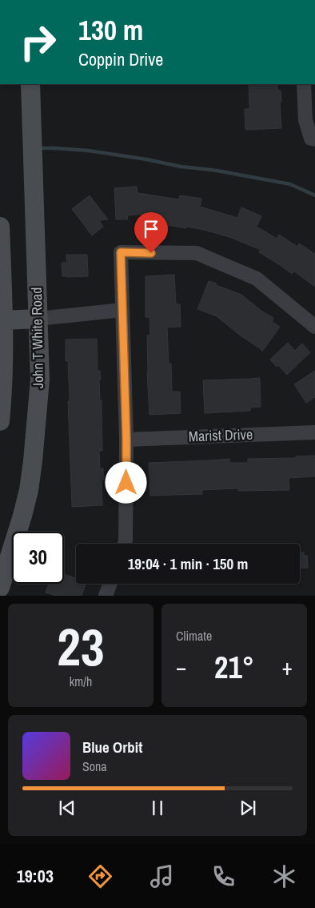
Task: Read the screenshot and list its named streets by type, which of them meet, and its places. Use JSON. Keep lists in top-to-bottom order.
{
  "streets": {
    "main road": ["John T White Road"],
    "street": ["Marist Drive"]
  },
  "page": {
    "turn": ["130 m", "Coppin Drive"],
    "limit": "30",
    "trip": "19:04 · 1 min · 150 m",
    "tile": [
      ["23", "km/h"],
      "Climate"
    ],
    "heat": ["−", "21°", "+"],
    "song": ["Blue Orbit", "Sona"],
    "tabs": "19:03"
  }
}
